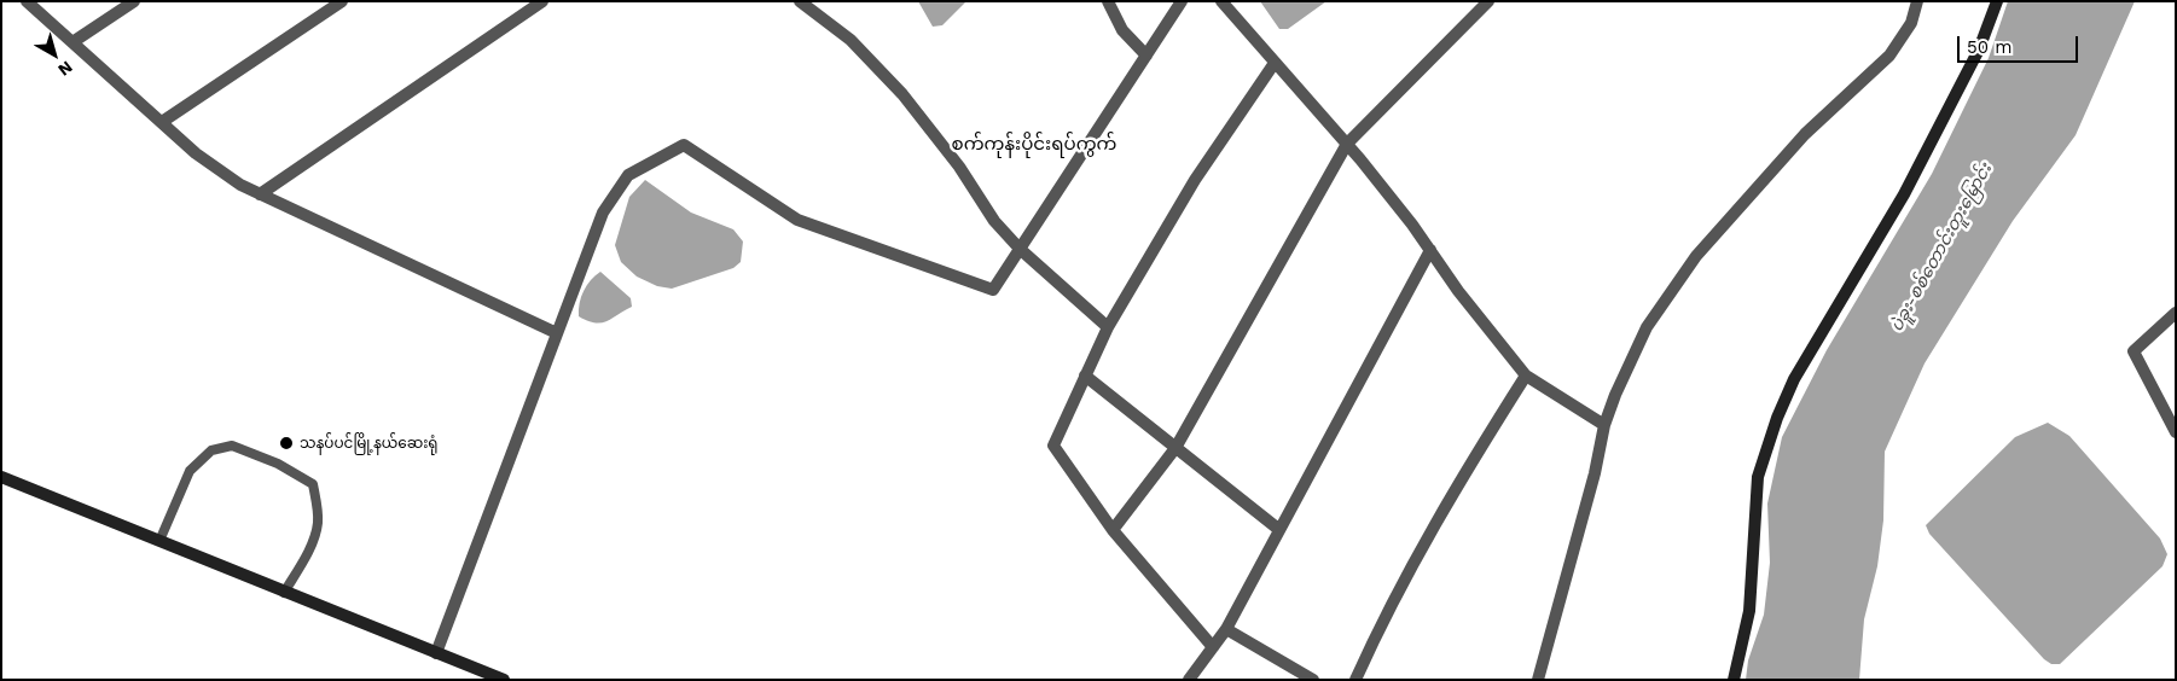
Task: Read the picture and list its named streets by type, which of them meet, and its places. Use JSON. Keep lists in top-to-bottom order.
{
  "districts": ["စက်ကုန်းပိုင်းရပ်ကွက်"],
  "water": ["ပဲခူး-စစ်တောင်းတူးမြောင်း"],
  "places": ["သနပ်ပင်မြို့နယ်ဆေးရုံ"],
  "scale_bar": "50 m",
  "north": "bottom right"
}
